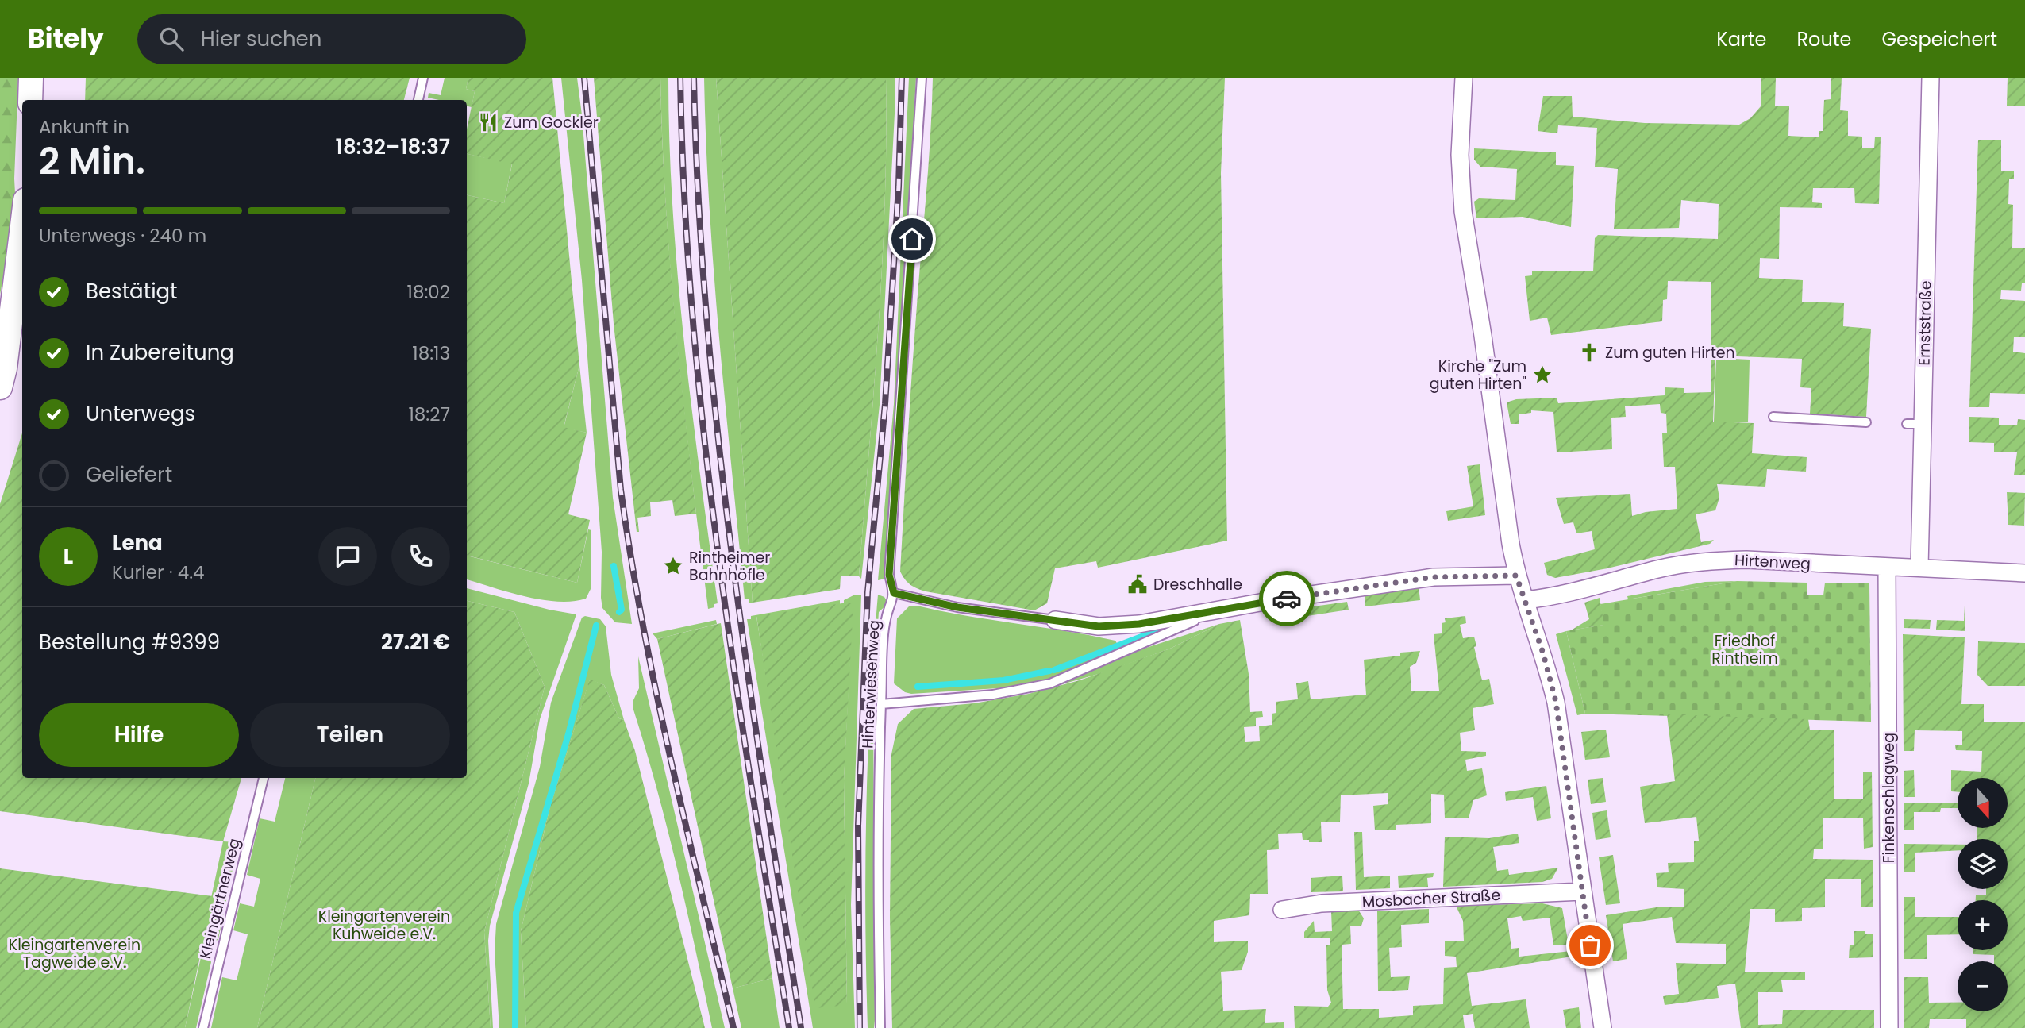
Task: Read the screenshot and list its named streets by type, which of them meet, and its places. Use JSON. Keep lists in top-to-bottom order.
{
  "streets": {
    "street": [
      "Ernststraße",
      "Hirtenweg",
      "Finkenschlagweg",
      "Mosbacher Straße"
    ],
    "lane": ["Hinterwiesenweg", "Kleingärtnerweg"]
  },
  "crossings": [
    ["Ernststraße", "Hirtenweg"],
    ["Hirtenweg", "Finkenschlagweg"]
  ],
  "parks": ["Friedhof Rintheim", "Kleingartenverein Kuhweide e.V.", "Kleingartenverein Tagweide e.V."],
  "places": {
    "restaurant": ["Zum Gockler"],
    "church": ["Zum guten Hirten"],
    "place": ["Kirche \"Zum guten Hirten\"", "Rintheimer Bahnhöfle"],
    "public building": ["Dreschhalle"]
  },
  "north": "bottom",
  "page": {
    "header": "Bitely",
    "search": "Hier suchen",
    "nav": ["Karte", "Route", "Gespeichert"],
    "heading": ["2 Min.", "Ankunft in", "18:32–18:37"],
    "panel": [
      "Lena",
      "Kurier · 4.4",
      "Bestellung #9399",
      "27.21 €"
    ],
    "bar": "Unterwegs · 240 m",
    "list": [
      ["Bestätigt", "18:02"],
      ["In Zubereitung", "18:13"],
      ["Unterwegs", "18:27"],
      "Geliefert"
    ],
    "round": "L",
    "buttons": ["Hilfe", "Teilen"],
    "map_buttons": ["+", "−"]
  }
}
